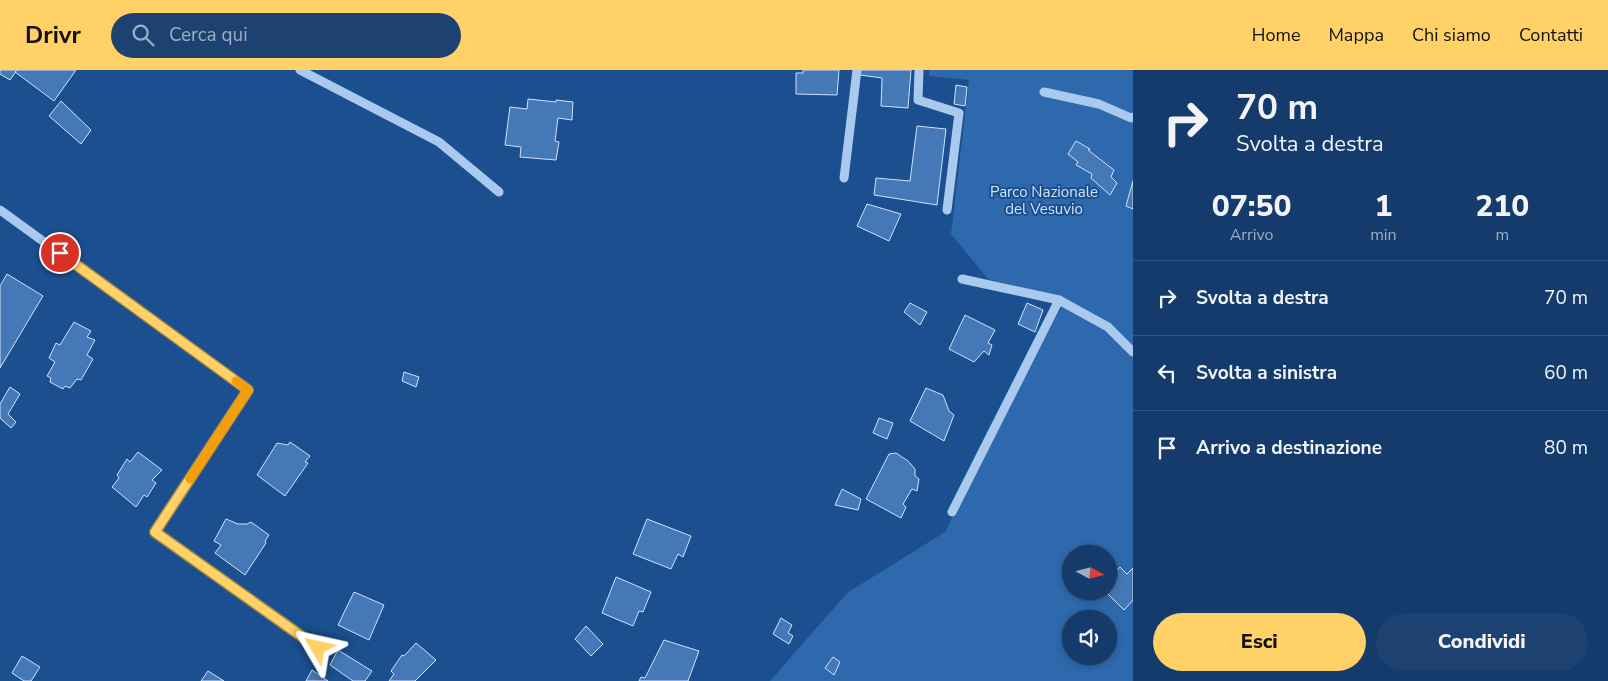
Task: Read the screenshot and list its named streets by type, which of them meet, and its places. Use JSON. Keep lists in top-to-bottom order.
{
  "parks": ["Parco Nazionale del Vesuvio"],
  "north": "right",
  "page": {
    "header": "Drivr",
    "search": "Cerca qui",
    "nav": [
      "Home",
      "Mappa",
      "Chi siamo",
      "Contatti"
    ],
    "turn": ["70 m", "Svolta a destra"],
    "eta": [
      "07:50",
      "Arrivo",
      "1",
      "min",
      "210",
      "m"
    ],
    "list": [
      {
        "name": "Svolta a destra",
        "value": "70 m"
      },
      {
        "name": "Svolta a sinistra",
        "value": "60 m"
      },
      {
        "name": "Arrivo a destinazione",
        "value": "80 m"
      }
    ],
    "buttons": ["Esci", "Condividi"]
  }
}
